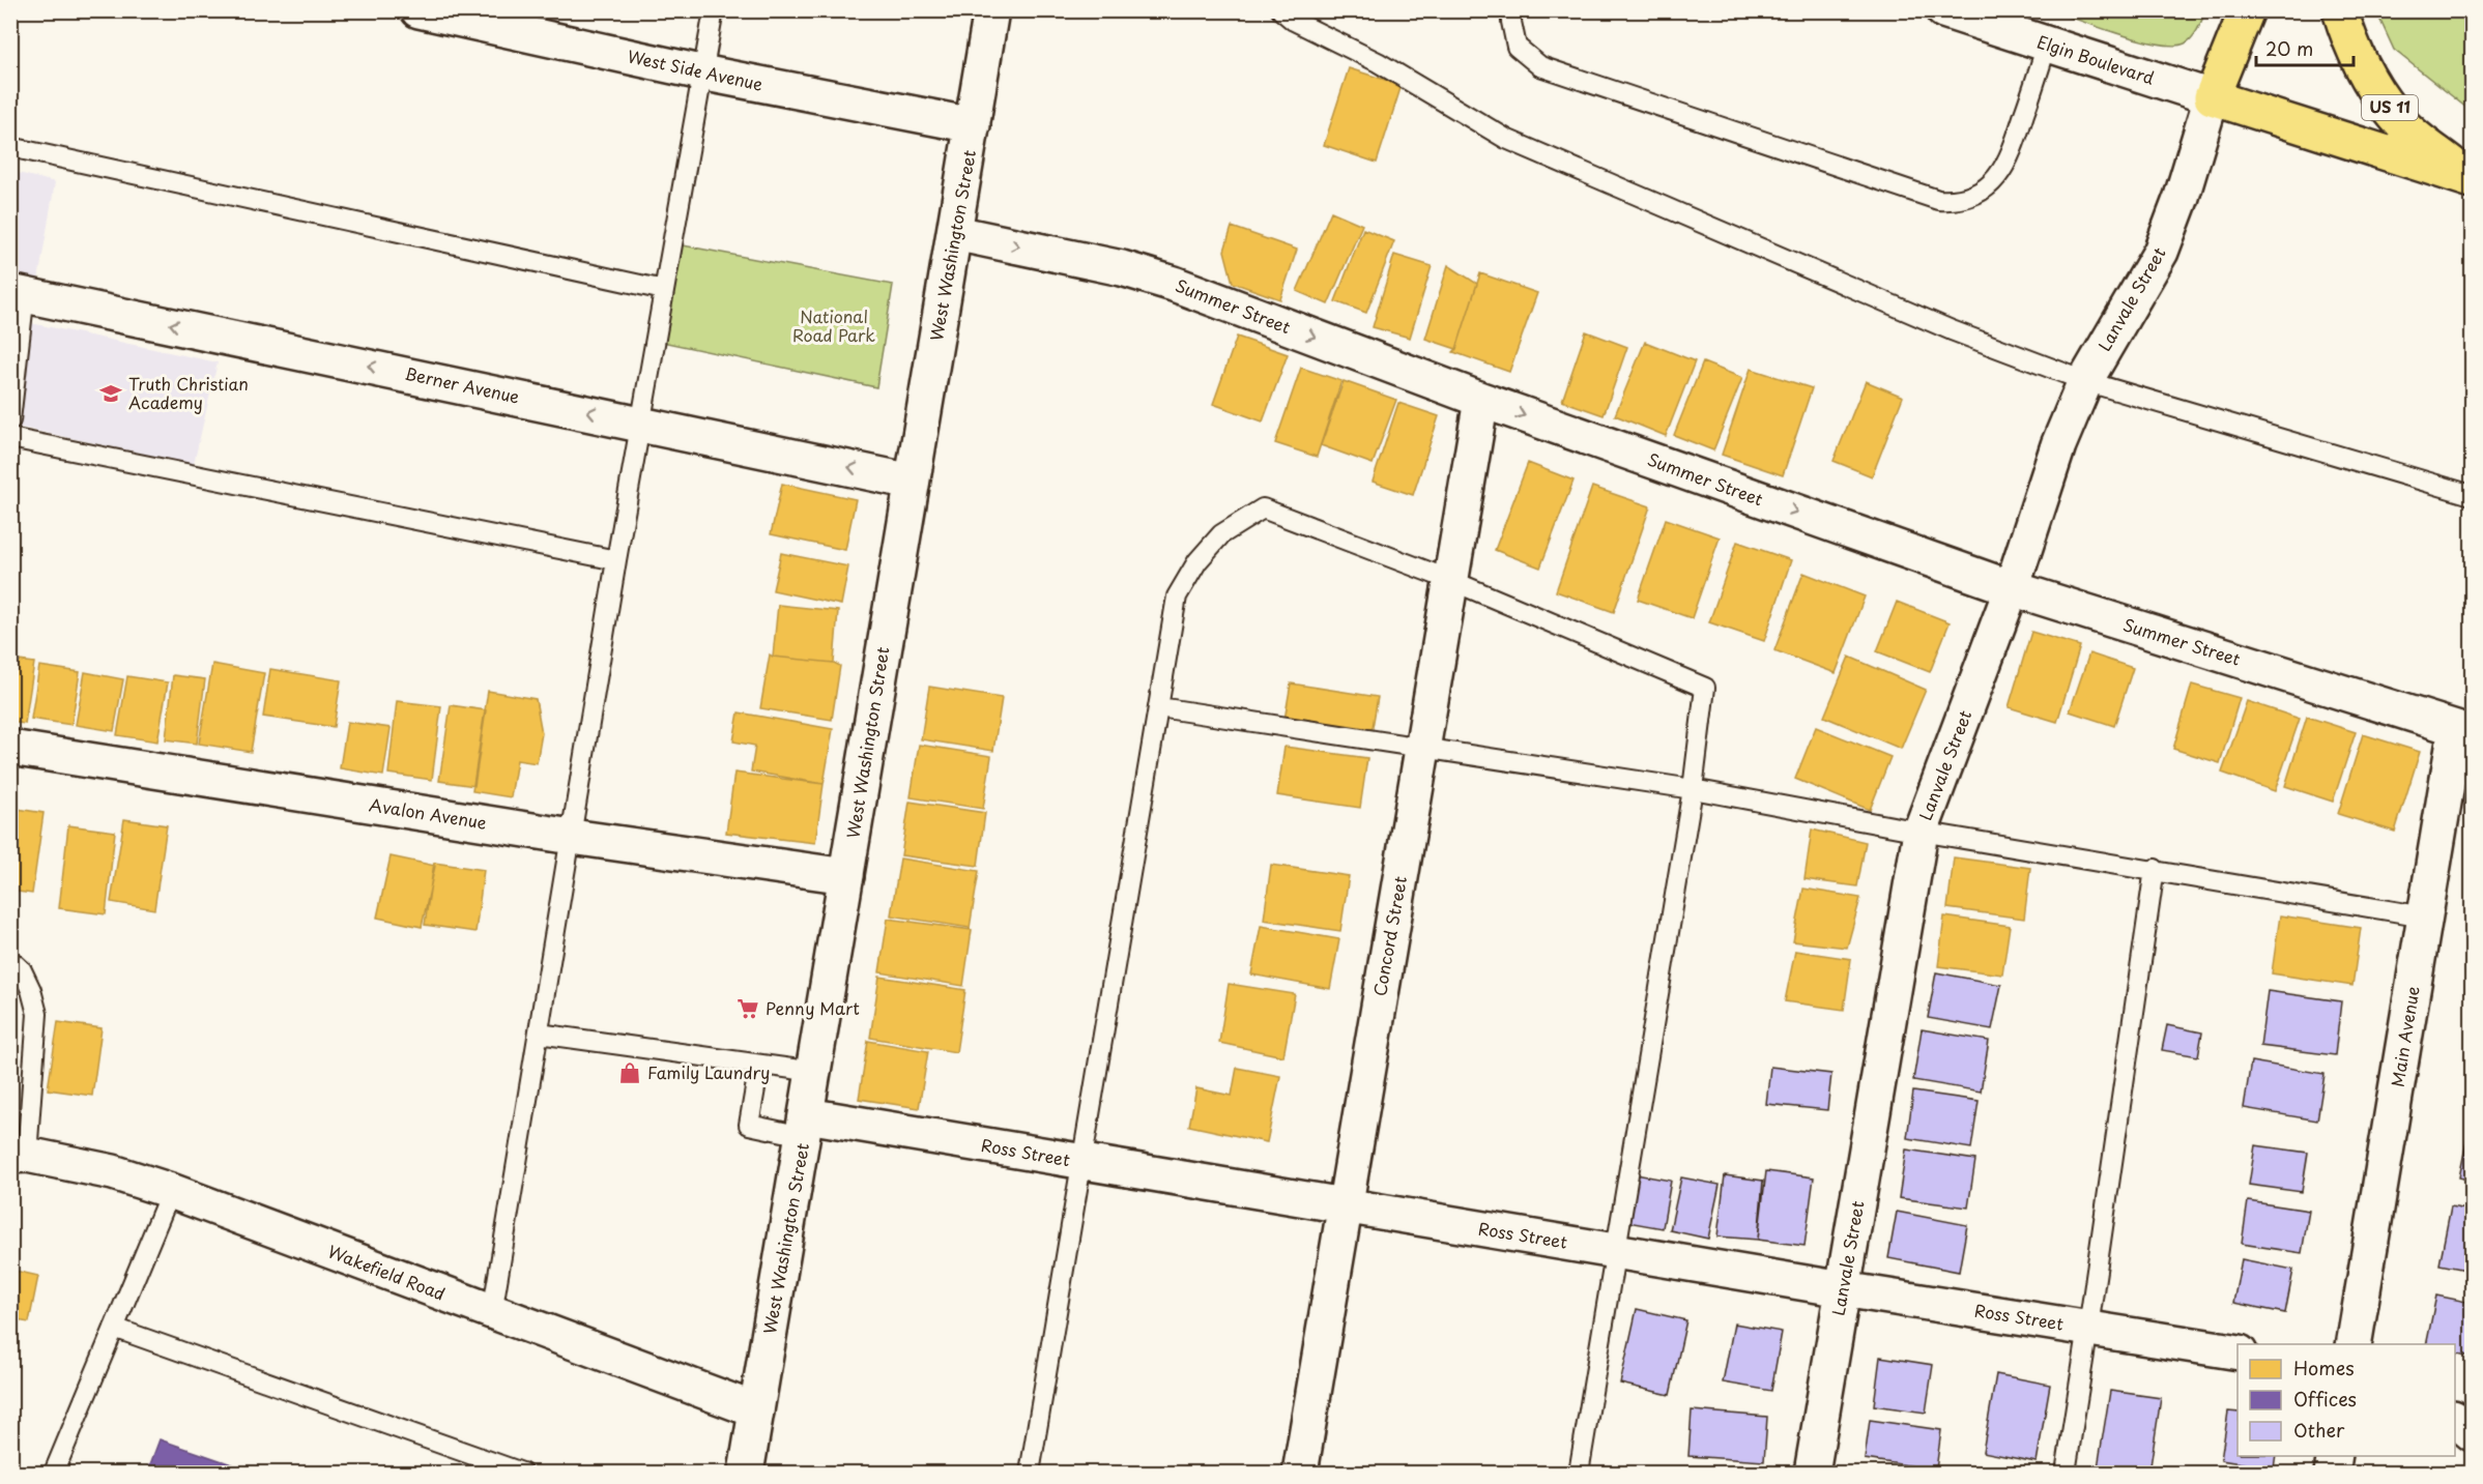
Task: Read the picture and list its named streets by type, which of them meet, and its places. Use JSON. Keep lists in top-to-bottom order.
{
  "streets": {
    "main road": ["US 11"],
    "street": [
      "Elgin Boulevard",
      "West Side Avenue",
      "West Washington Street",
      "Lanvale Street",
      "Summer Street",
      "Berner Avenue",
      "Avalon Avenue",
      "Concord Street",
      "Main Avenue",
      "Ross Street",
      "Wakefield Road"
    ]
  },
  "crossings": [
    ["Elgin Boulevard", "US 11"],
    ["Elgin Boulevard", "Lanvale Street"],
    ["West Side Avenue", "West Washington Street"],
    ["US 11", "Lanvale Street"],
    ["West Washington Street", "Summer Street"],
    ["West Washington Street", "Berner Avenue"],
    ["West Washington Street", "Avalon Avenue"],
    ["West Washington Street", "Ross Street"],
    ["West Washington Street", "Wakefield Road"],
    ["Lanvale Street", "Summer Street"],
    ["Lanvale Street", "Ross Street"],
    ["Summer Street", "Concord Street"],
    ["Summer Street", "Main Avenue"],
    ["Concord Street", "Ross Street"]
  ],
  "one_way": ["Summer Street", "Berner Avenue"],
  "parks": ["National Road Park"],
  "places": {
    "school or university": ["Truth Christian Academy"],
    "supermarket": ["Penny Mart"],
    "shop": ["Family Laundry"]
  },
  "legend": ["Homes", "Offices", "Other"],
  "scale_bar": "20 m"
}
